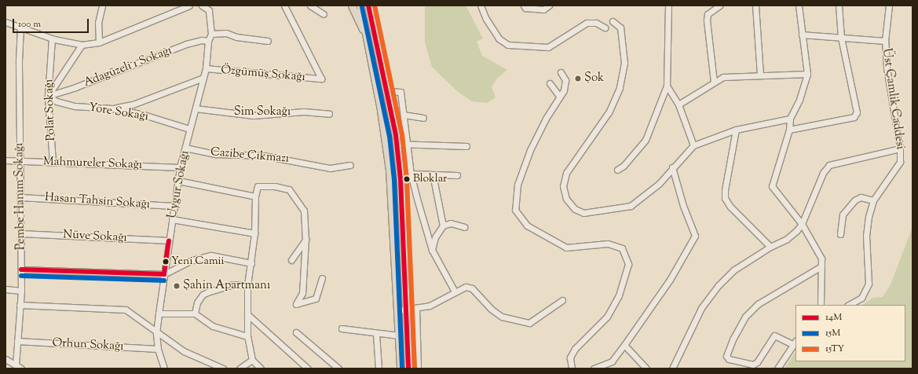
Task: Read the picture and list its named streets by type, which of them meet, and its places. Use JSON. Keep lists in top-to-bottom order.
{
  "streets": {
    "street": [
      "Adagüzeli 1 Sokaḡı",
      "Özgümüş Sokağı",
      "Üst Çamlik Caddesi",
      "Polat Sokağı",
      "Yöre Sokağı",
      "Sim Sokağı",
      "Cazibe Çıkmazı",
      "Mahmureler Sokağı",
      "Uygur Sokağı",
      "Pembe Hanım Sokağı",
      "Hasan Tahsin Sokağı",
      "Nüve Sokağı",
      "Orhun Sokağı"
    ]
  },
  "crossings": [
    ["Adagüzeli 1 Sokaḡı", "Polat Sokağı"],
    ["Adagüzeli 1 Sokaḡı", "Yöre Sokağı"],
    ["Adagüzeli 1 Sokaḡı", "Uygur Sokağı"],
    ["Özgümüş Sokağı", "Uygur Sokağı"],
    ["Polat Sokağı", "Yöre Sokağı"],
    ["Polat Sokağı", "Mahmureler Sokağı"],
    ["Yöre Sokağı", "Uygur Sokağı"],
    ["Sim Sokağı", "Uygur Sokağı"],
    ["Cazibe Çıkmazı", "Uygur Sokağı"],
    ["Mahmureler Sokağı", "Uygur Sokağı"],
    ["Mahmureler Sokağı", "Pembe Hanım Sokağı"],
    ["Uygur Sokağı", "Hasan Tahsin Sokağı"],
    ["Uygur Sokağı", "Nüve Sokağı"],
    ["Uygur Sokağı", "Orhun Sokağı"],
    ["Pembe Hanım Sokağı", "Hasan Tahsin Sokağı"],
    ["Pembe Hanım Sokağı", "Nüve Sokağı"],
    ["Pembe Hanım Sokağı", "Orhun Sokağı"]
  ],
  "places": [
    "Şok",
    "Bloklar",
    "Yeni Camii",
    "Şahin Apartmanı"
  ],
  "lines": ["transit line 14M", "transit line 15TY", "transit line 15M"],
  "legend": ["14M", "15M", "15TY"],
  "scale_bar": "100 m"
}
